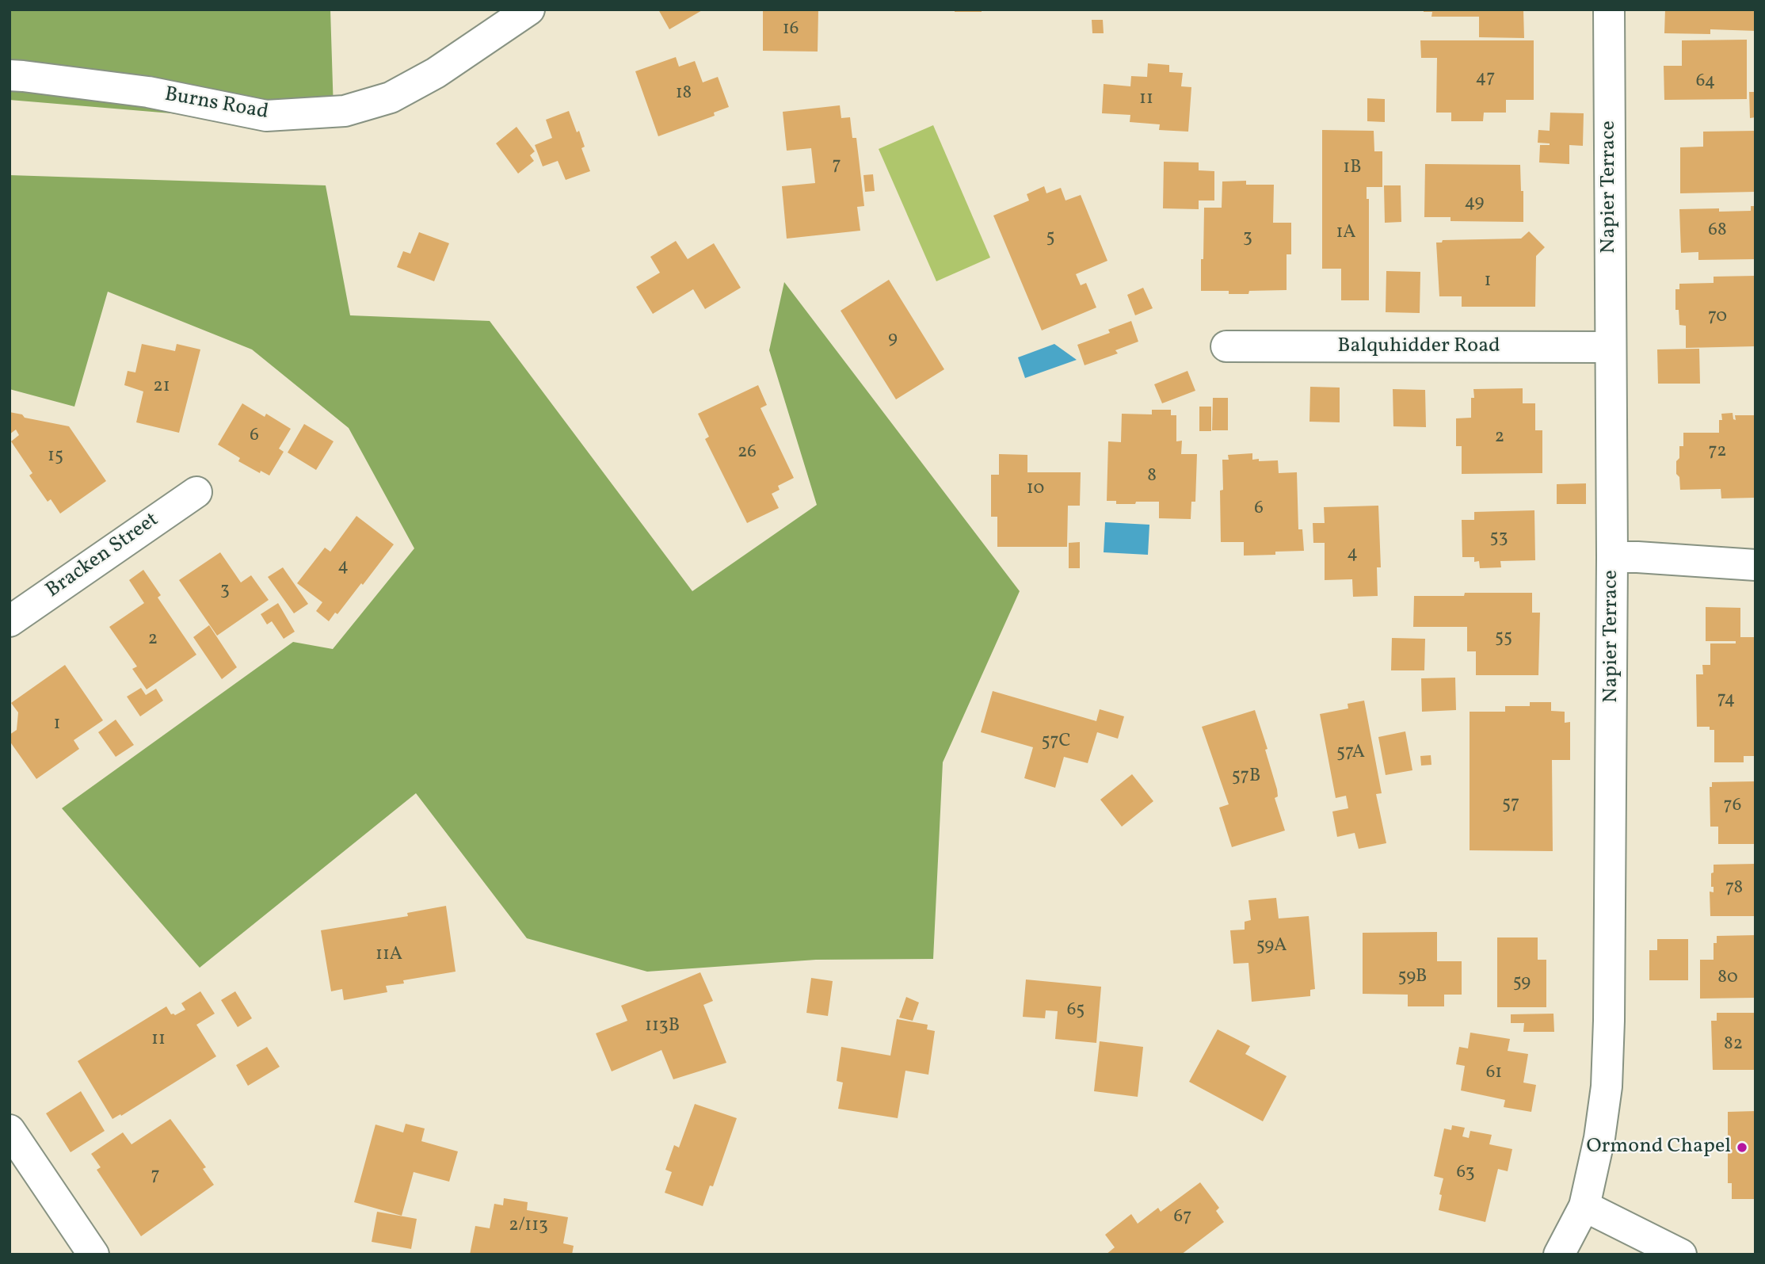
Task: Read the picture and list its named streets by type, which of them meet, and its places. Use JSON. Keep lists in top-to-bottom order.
{
  "streets": {
    "street": [
      "Burns Road",
      "Napier Terrace",
      "Balquhidder Road",
      "Bracken Street"
    ]
  },
  "crossings": [
    ["Napier Terrace", "Balquhidder Road"]
  ],
  "places": ["Ormond Chapel"],
  "house_numbers": [
    "16",
    "47",
    "64",
    "18",
    "11",
    "7",
    "1B",
    "49",
    "68",
    "1A",
    "5",
    "3",
    "1",
    "70",
    "9",
    "21",
    "6",
    "2",
    "72",
    "26",
    "15",
    "8",
    "10",
    "6",
    "53",
    "4",
    "4",
    "3",
    "55",
    "2",
    "74",
    "1",
    "57C",
    "57A",
    "57B",
    "57",
    "76",
    "78",
    "59A",
    "11A",
    "59B",
    "80",
    "59",
    "65",
    "113B",
    "11",
    "82",
    "61",
    "63",
    "7",
    "67",
    "2/113"
  ]
}
